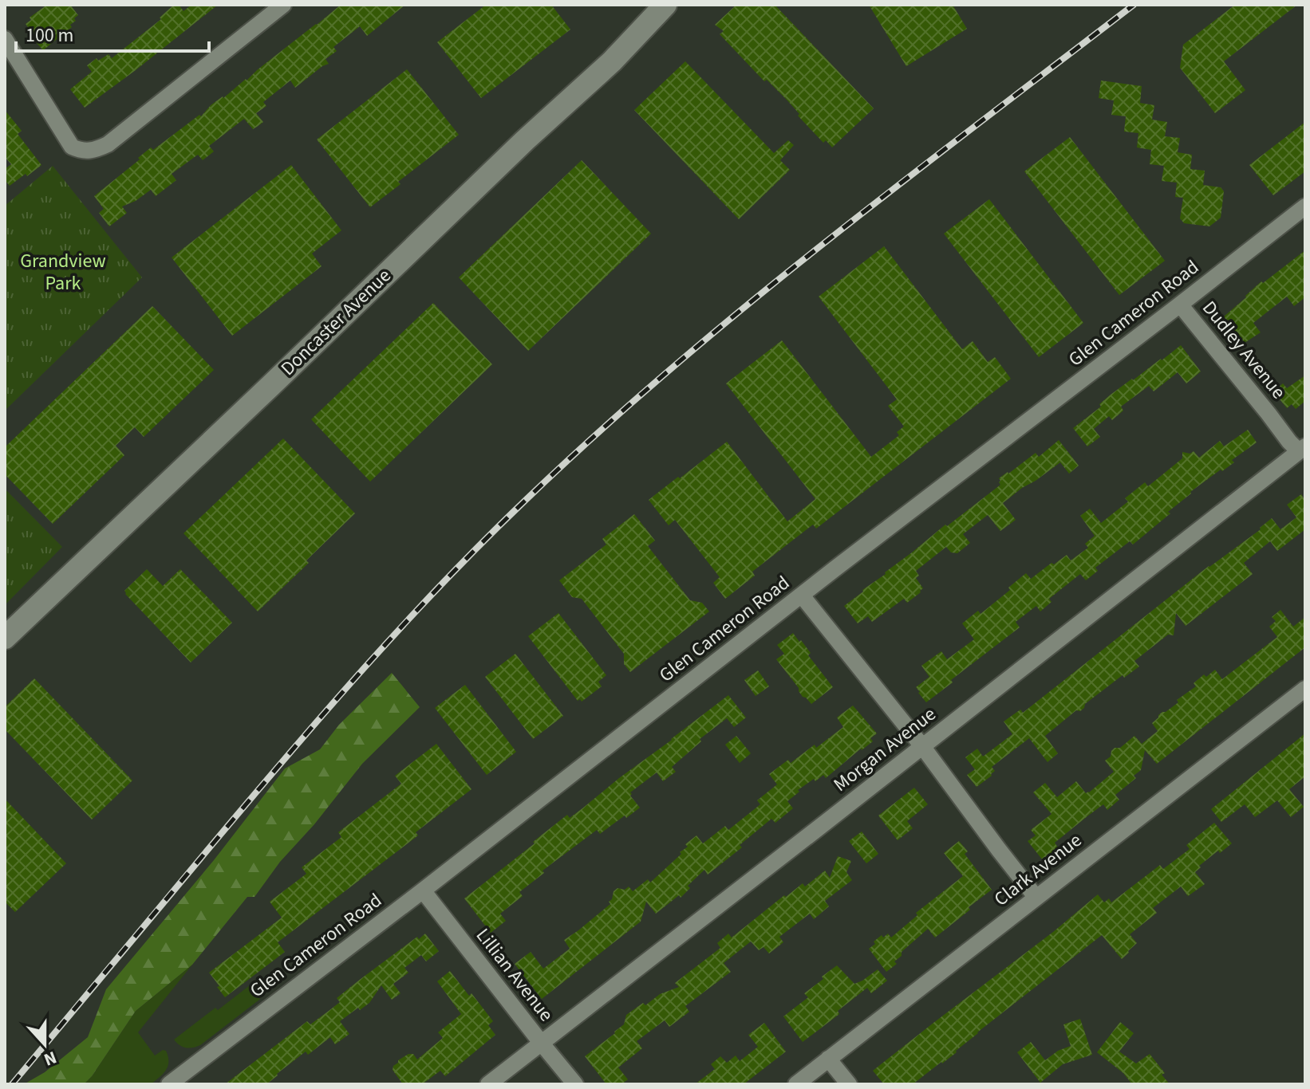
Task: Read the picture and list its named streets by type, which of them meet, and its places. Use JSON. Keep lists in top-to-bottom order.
{
  "streets": {
    "street": [
      "Glen Cameron Road",
      "Doncaster Avenue",
      "Dudley Avenue",
      "Morgan Avenue",
      "Clark Avenue",
      "Lillian Avenue"
    ]
  },
  "crossings": [
    ["Glen Cameron Road", "Dudley Avenue"],
    ["Glen Cameron Road", "Lillian Avenue"],
    ["Dudley Avenue", "Morgan Avenue"],
    ["Morgan Avenue", "Lillian Avenue"]
  ],
  "parks": ["Grandview Park"],
  "scale_bar": "100 m",
  "north": "bottom"
}
